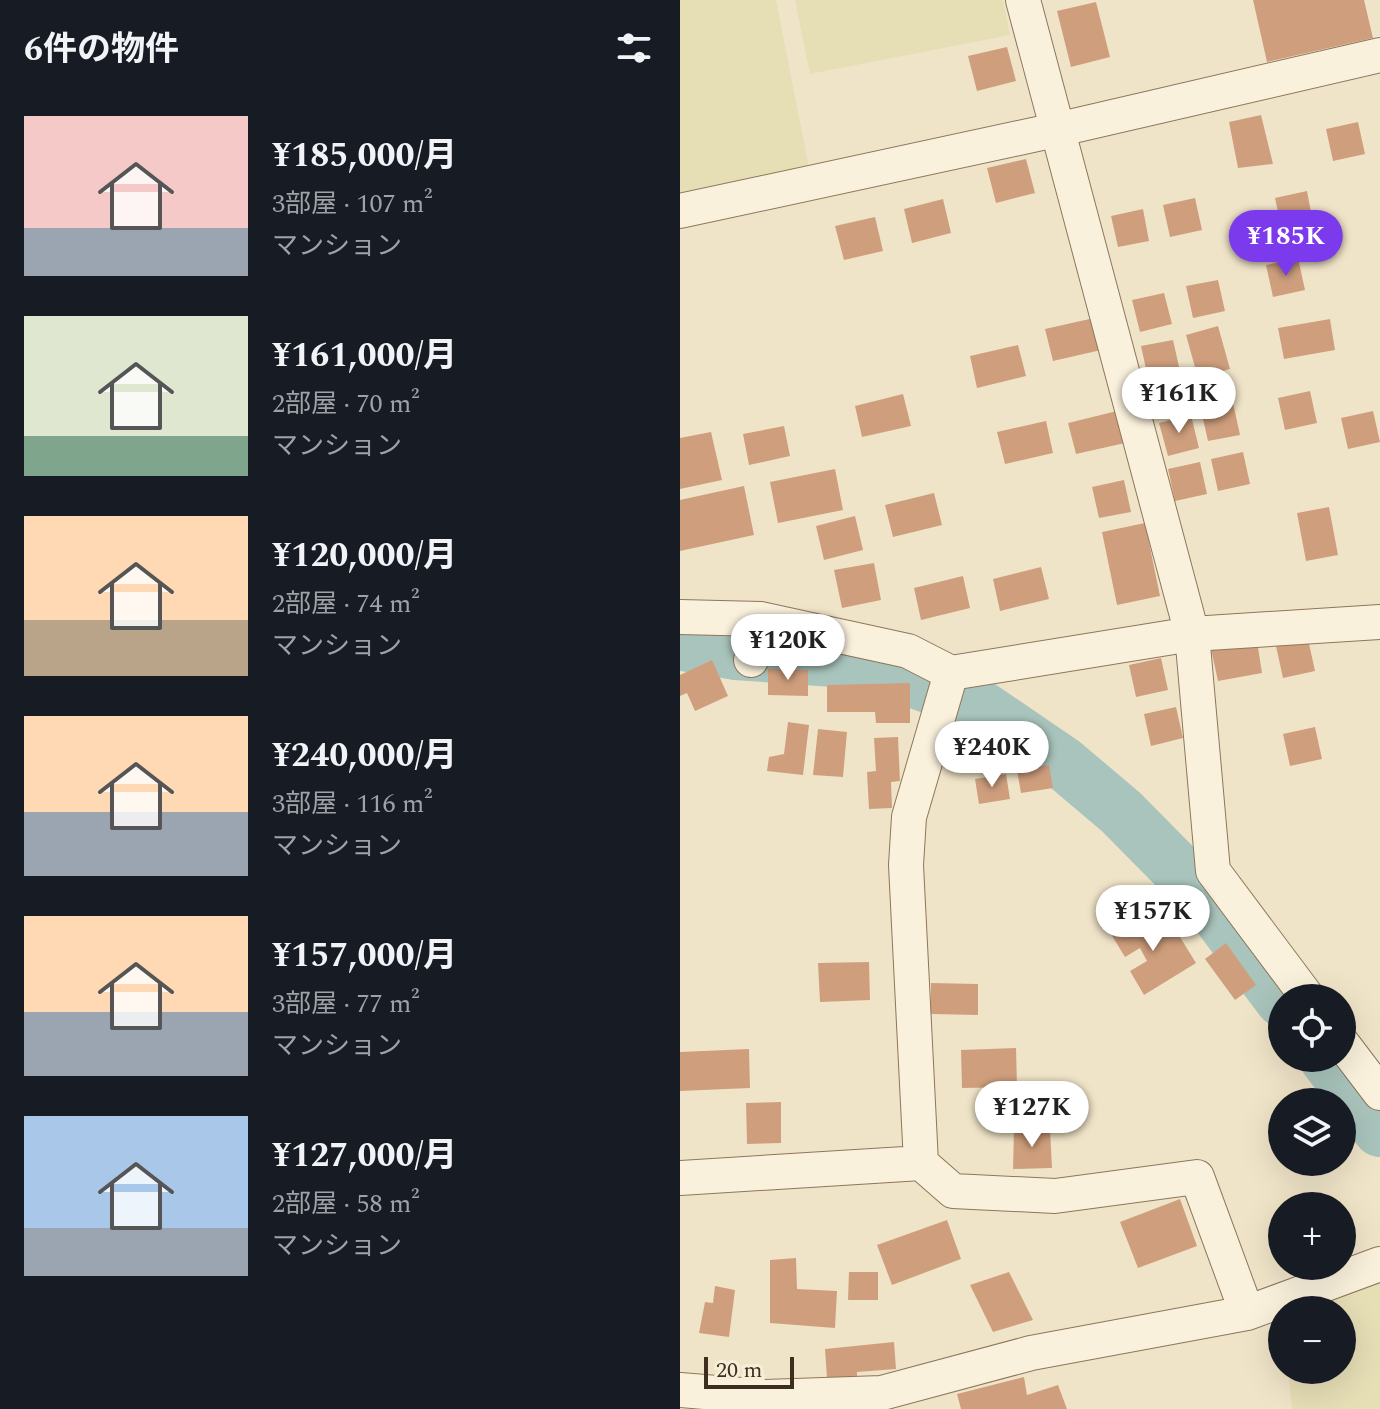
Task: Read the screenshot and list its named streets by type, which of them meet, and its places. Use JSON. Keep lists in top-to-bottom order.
{
  "scale_bar": "20 m",
  "page": {
    "heading": "6件の物件",
    "list": [
      {
        "name": "¥185,000/月",
        "note": "3部屋 · 107 m² · マンション"
      },
      {
        "name": "¥161,000/月",
        "note": "2部屋 · 70 m² · マンション"
      },
      {
        "name": "¥120,000/月",
        "note": "2部屋 · 74 m² · マンション"
      },
      {
        "name": "¥240,000/月",
        "note": "3部屋 · 116 m² · マンション"
      },
      {
        "name": "¥157,000/月",
        "note": "3部屋 · 77 m² · マンション"
      },
      {
        "name": "¥127,000/月",
        "note": "2部屋 · 58 m² · マンション"
      }
    ],
    "price": [
      "¥185K",
      "¥161K",
      "¥120K",
      "¥240K",
      "¥157K",
      "¥127K"
    ],
    "map_buttons": ["+", "−"],
    "scale": "20 m"
  }
}
